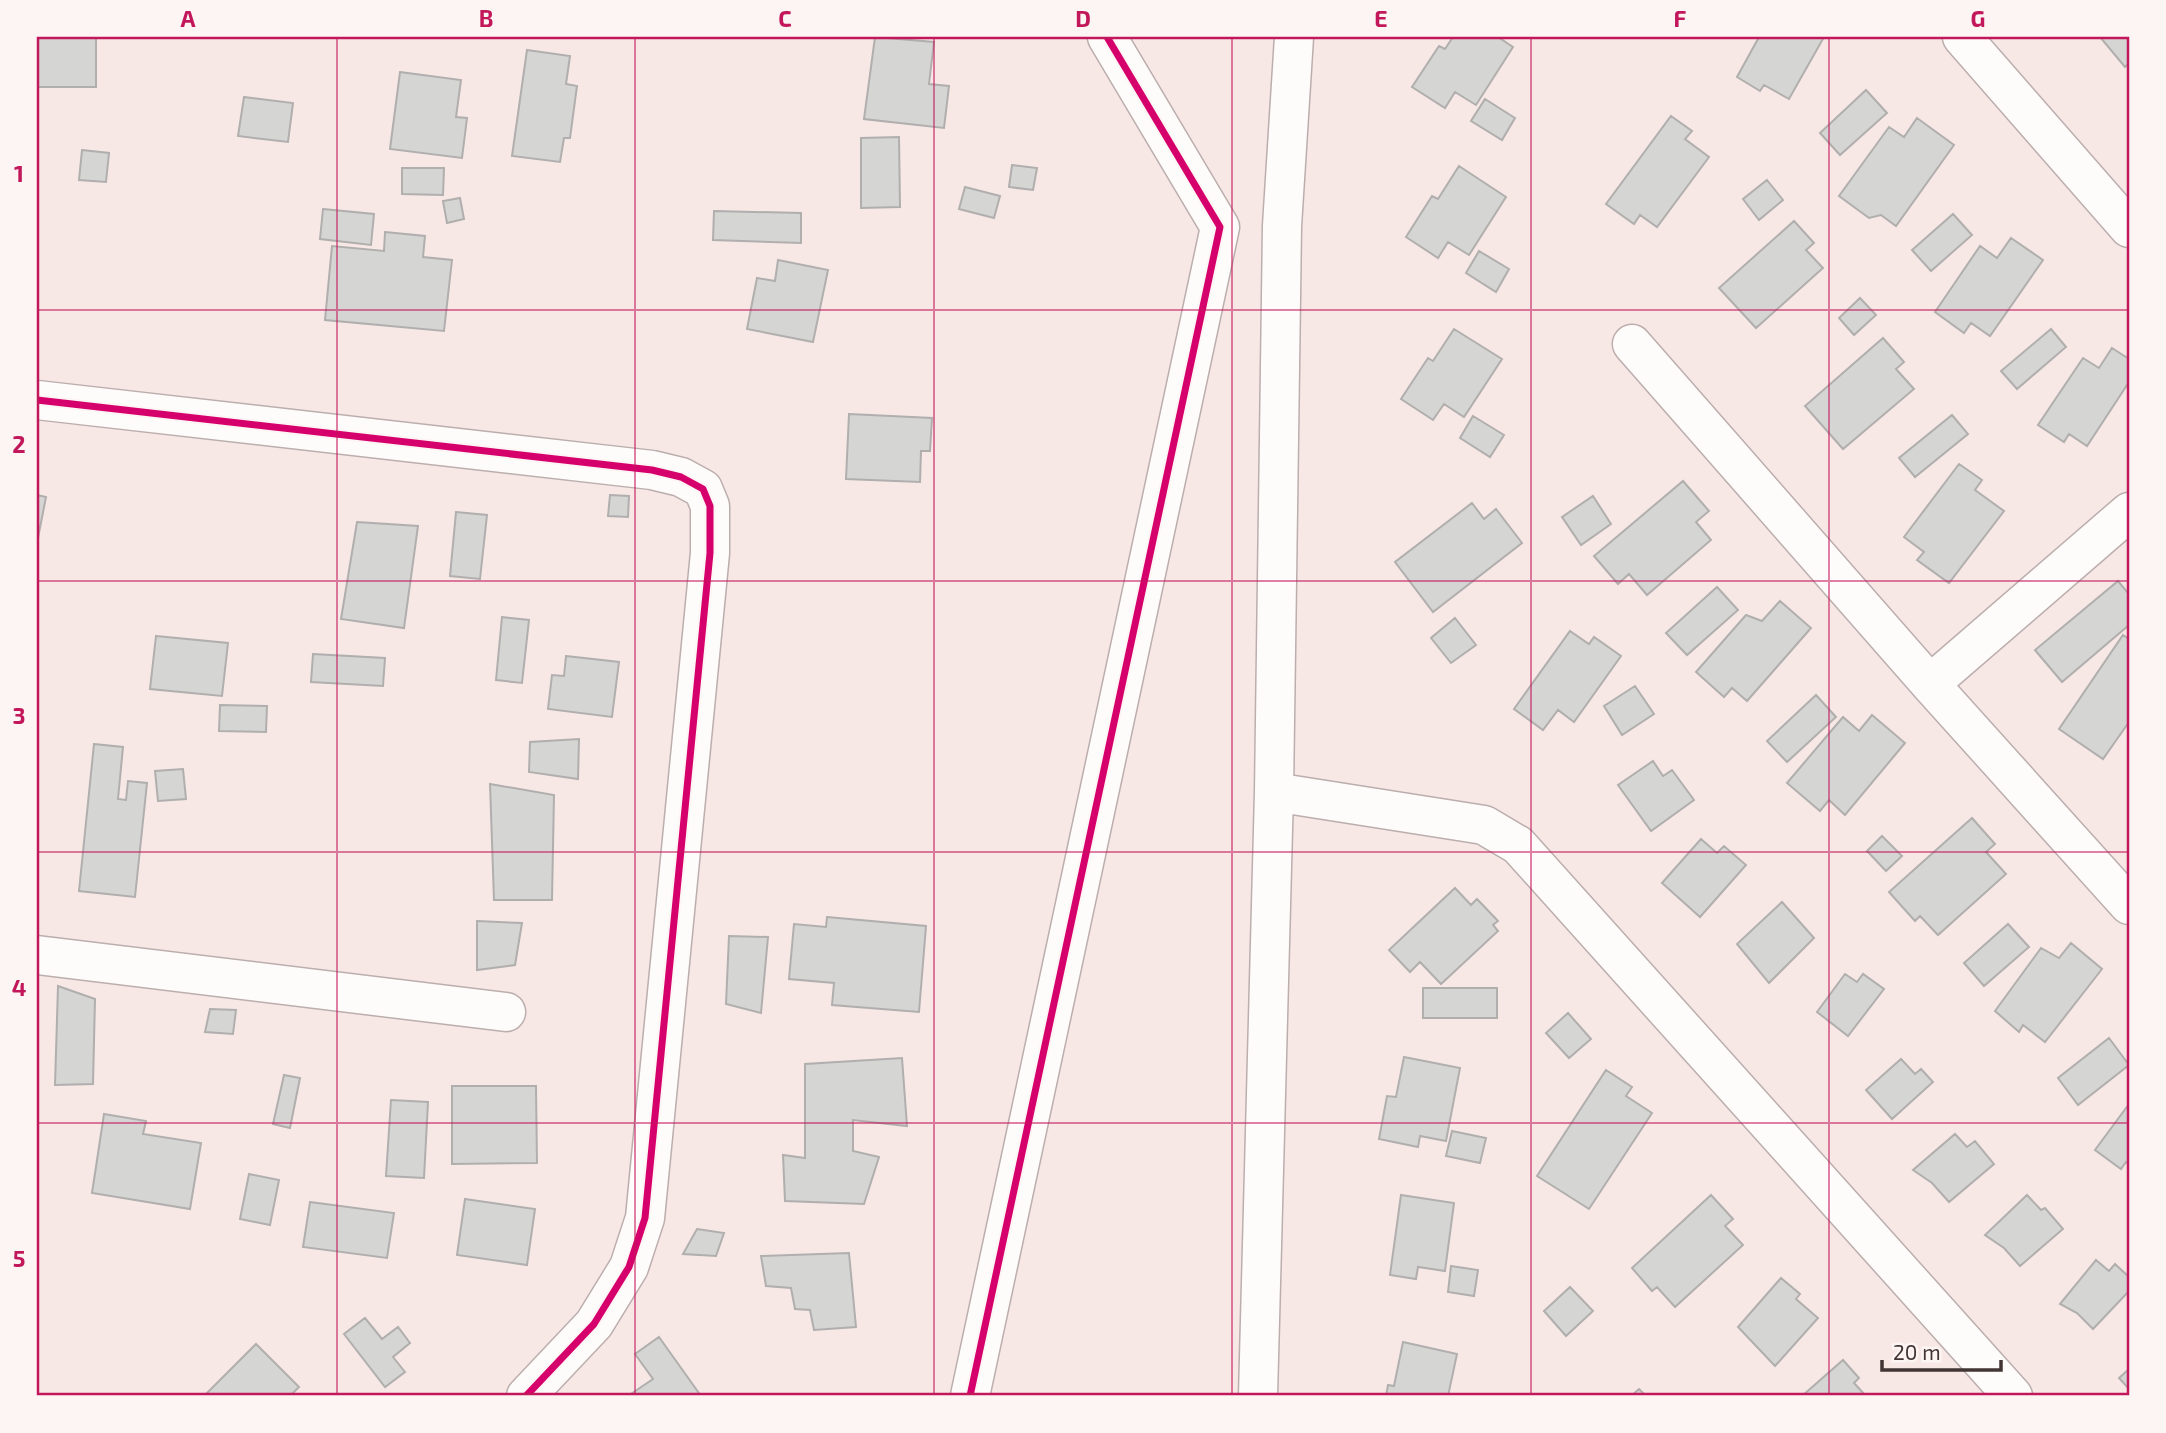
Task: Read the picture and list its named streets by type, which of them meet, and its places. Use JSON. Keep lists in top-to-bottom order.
{
  "scale_bar": "20 m",
  "grid": {
    "columns": [
      "A",
      "B",
      "C",
      "D",
      "E",
      "F",
      "G"
    ],
    "rows": [
      "1",
      "2",
      "3",
      "4",
      "5"
    ]
  }
}
